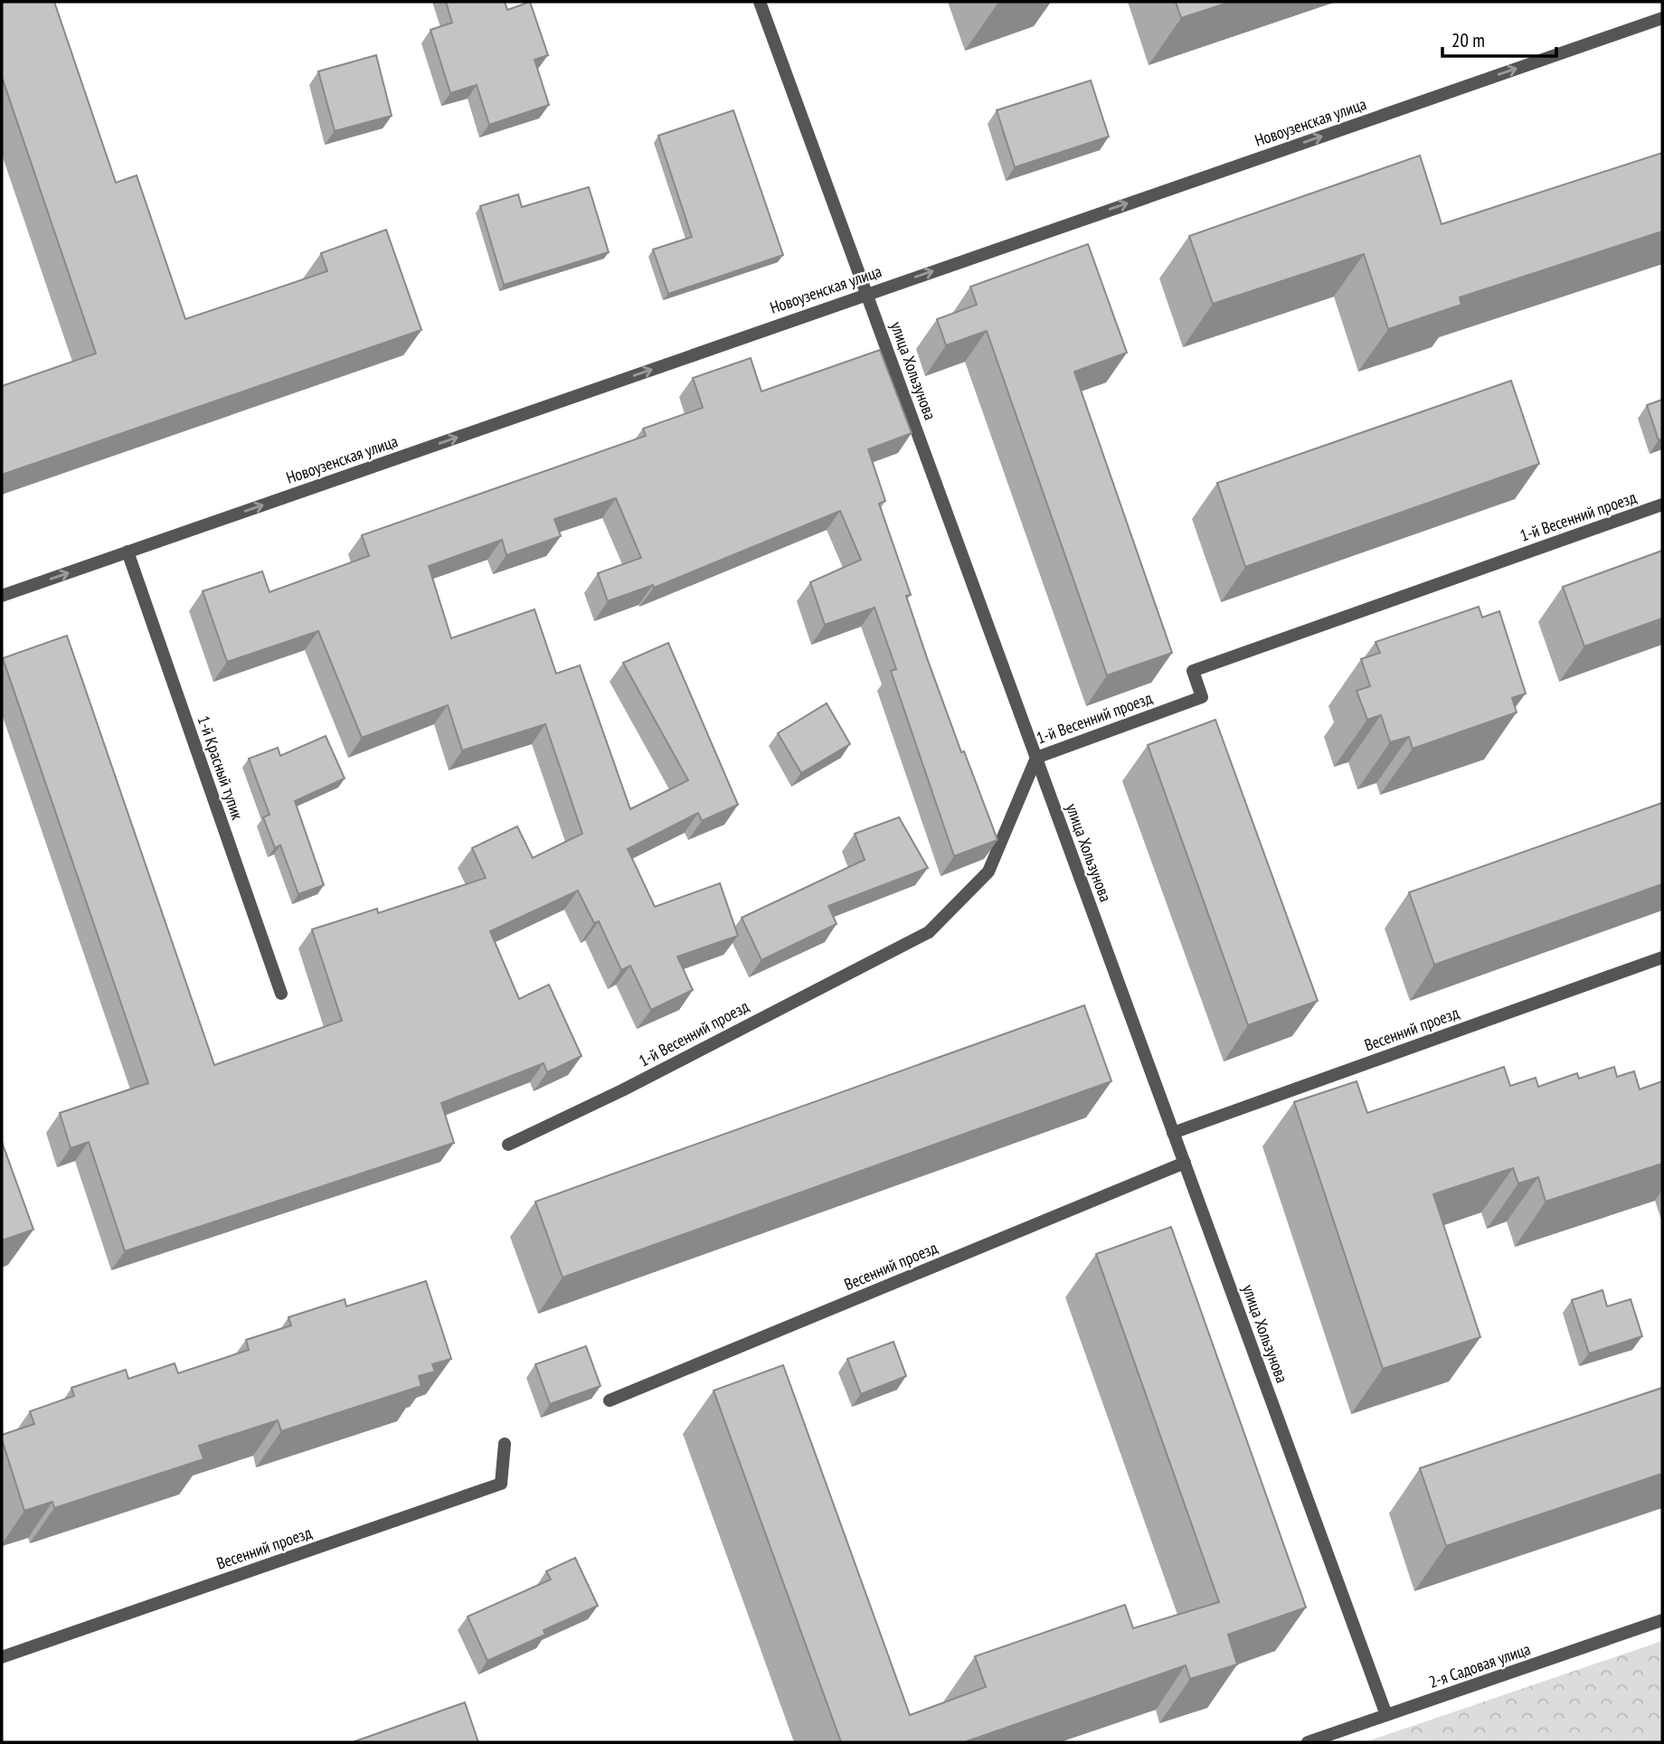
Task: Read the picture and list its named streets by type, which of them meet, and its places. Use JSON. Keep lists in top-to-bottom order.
{
  "streets": {
    "street": [
      "Новоузенская улица",
      "улица Хользунова",
      "1-й Весенний проезд",
      "1-й Красный тупик",
      "Весенний проезд",
      "2-я Садовая улица"
    ]
  },
  "crossings": [
    ["Новоузенская улица", "улица Хользунова"],
    ["Новоузенская улица", "1-й Красный тупик"],
    ["улица Хользунова", "1-й Весенний проезд"],
    ["улица Хользунова", "Весенний проезд"],
    ["улица Хользунова", "2-я Садовая улица"]
  ],
  "one_way": ["Новоузенская улица"],
  "scale_bar": "20 m"
}
